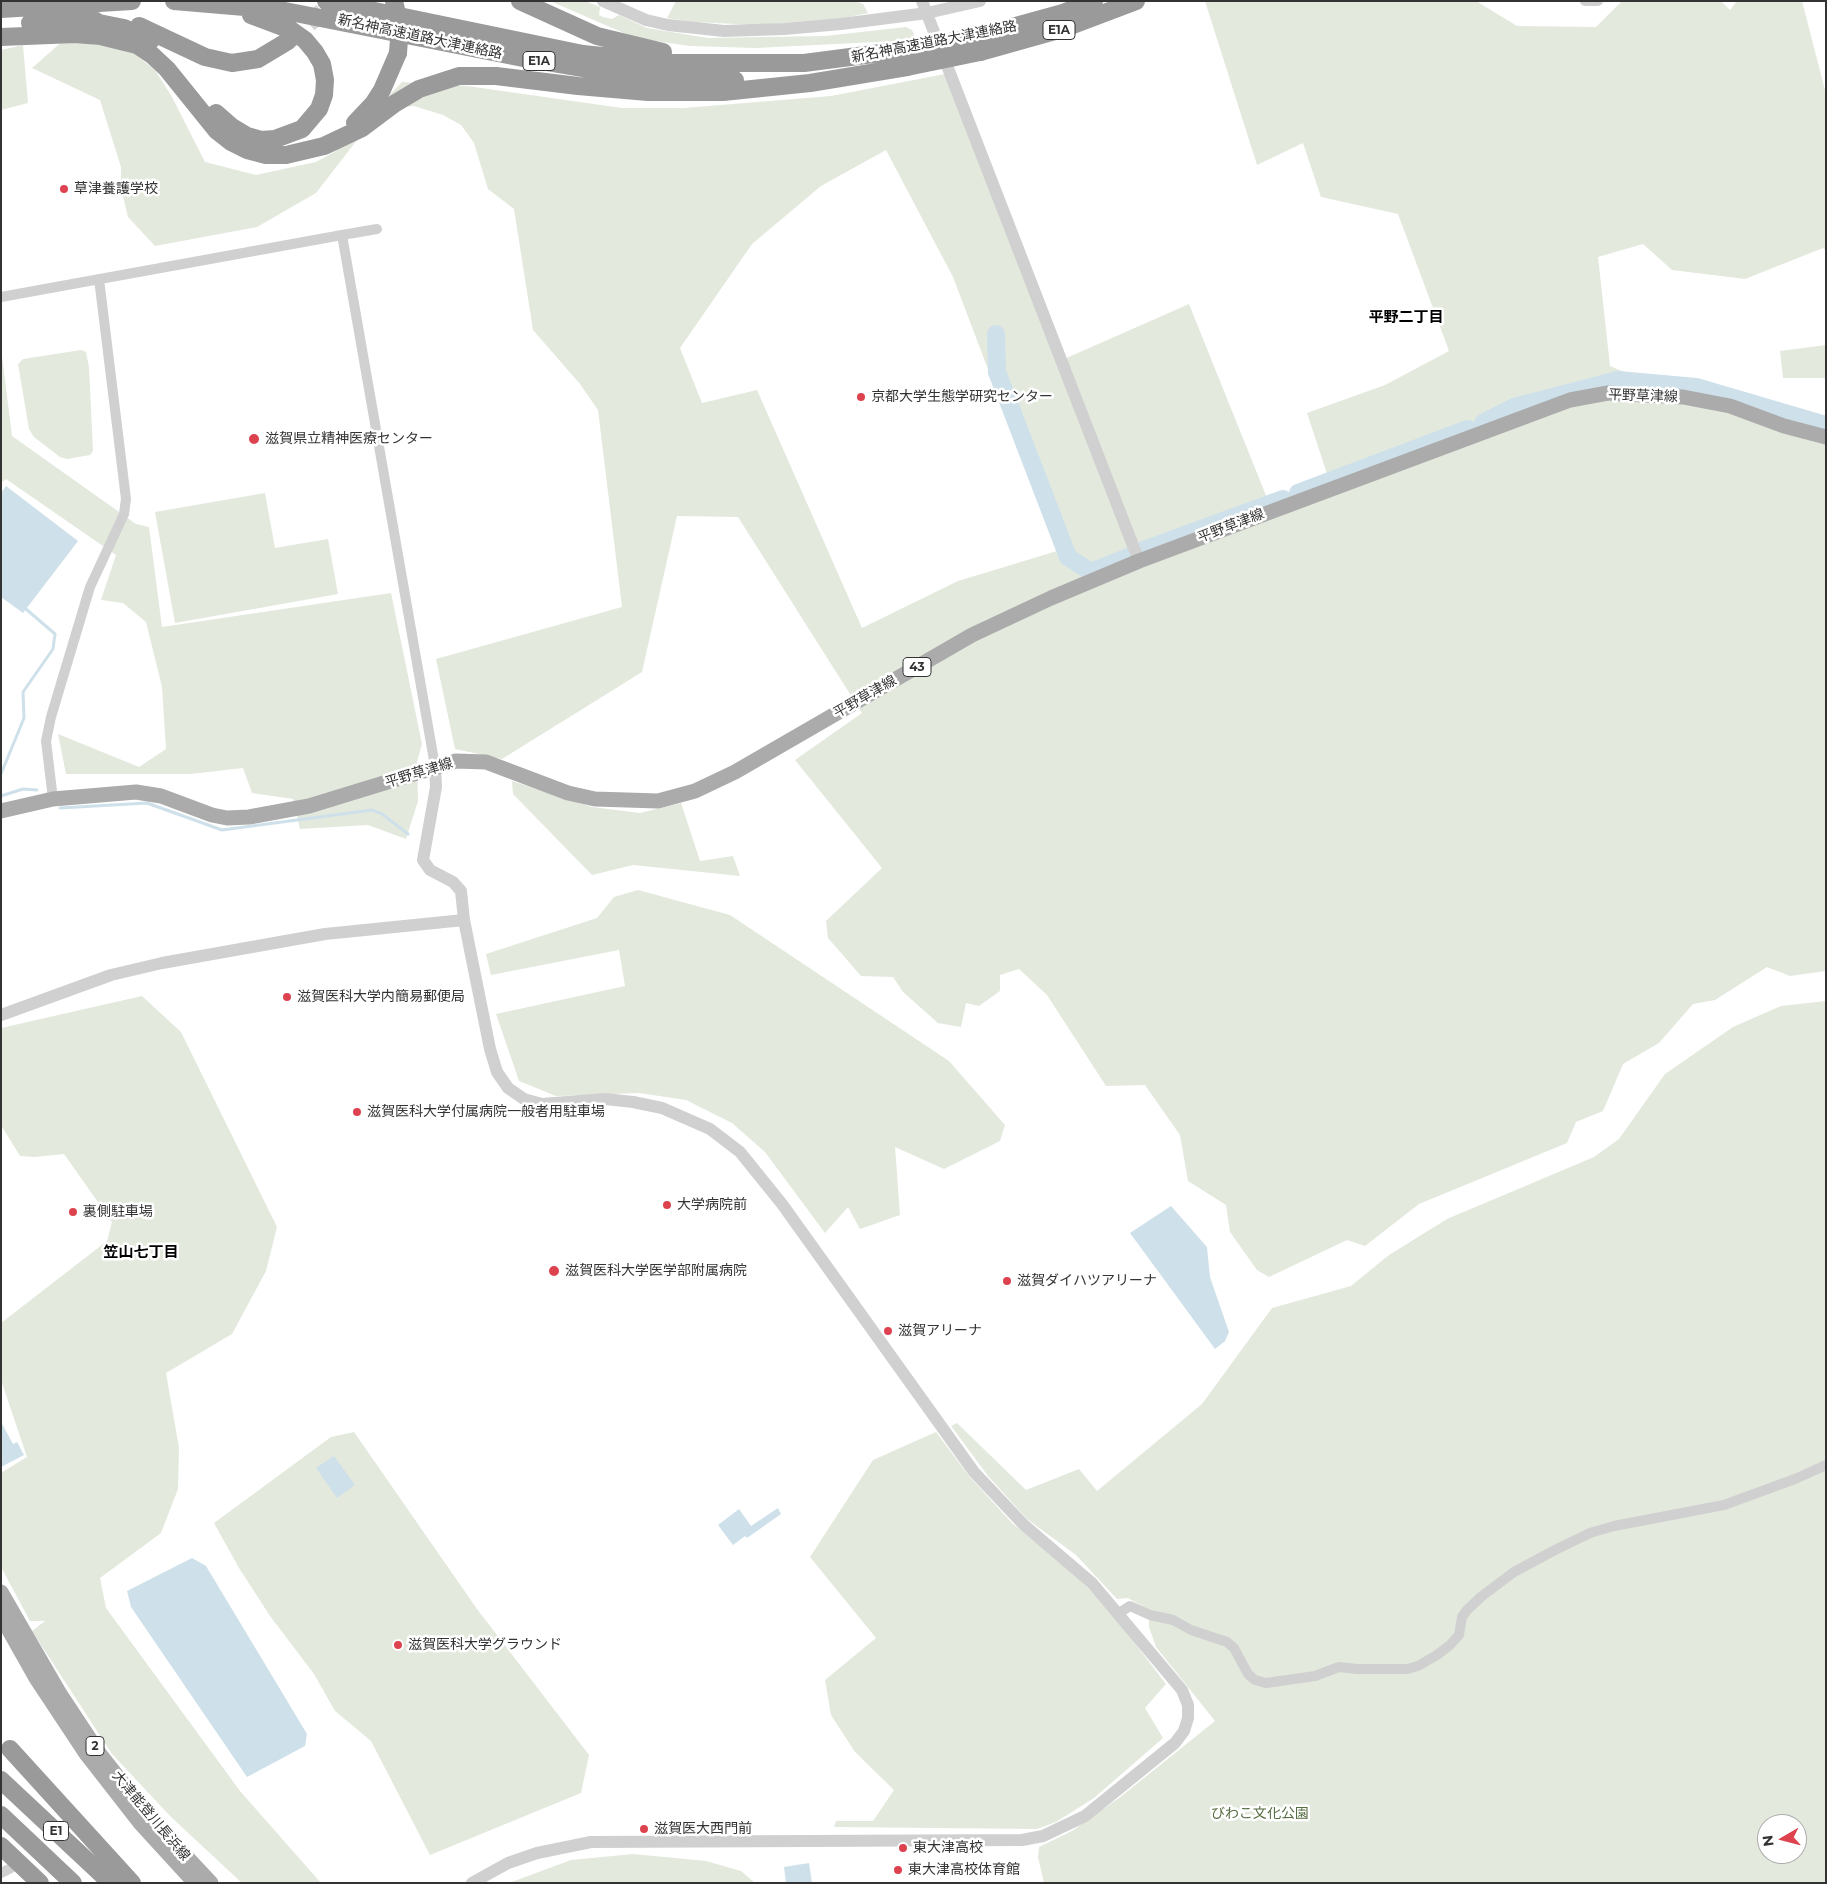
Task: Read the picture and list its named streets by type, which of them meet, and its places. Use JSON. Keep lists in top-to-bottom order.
{
  "streets": {
    "highway": ["E1A", "新名神高速道路大津連絡路", "E1"],
    "main road": [
      "平野草津線",
      "43",
      "2",
      "大津能登川長浜線"
    ]
  },
  "districts": ["平野二丁目", "笠山七丁目"],
  "parks": ["びわこ文化公園"],
  "places": [
    "草津養護学校",
    "京都大学生態学研究センター",
    "滋賀県立精神医療センター",
    "滋賀医科大学内簡易郵便局",
    "滋賀医科大学付属病院一般者用駐車場",
    "大学病院前",
    "裏側駐車場",
    "滋賀医科大学医学部附属病院",
    "滋賀ダイハツアリーナ",
    "滋賀アリーナ",
    "滋賀医科大学グラウンド",
    "滋賀医大西門前",
    "東大津高校",
    "東大津高校体育館"
  ],
  "north": "left"
}
